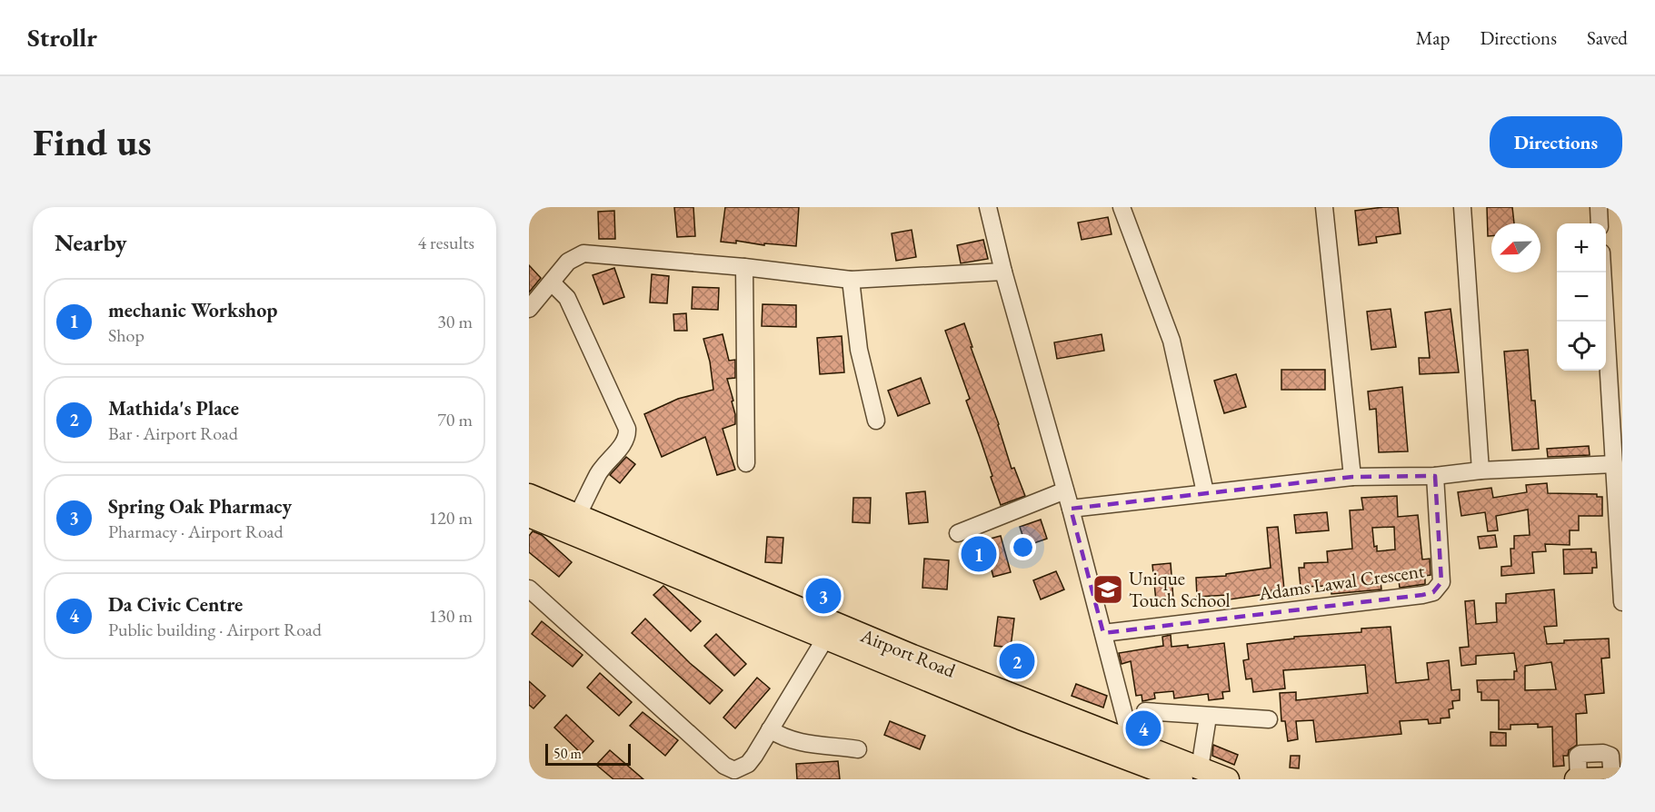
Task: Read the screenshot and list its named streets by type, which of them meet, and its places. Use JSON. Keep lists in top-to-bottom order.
{
  "streets": {
    "main road": ["Airport Road"],
    "street": ["Adams Lawal Crescent"]
  },
  "places": {
    "school or university": ["Unique Touch School"]
  },
  "scale_bar": "50 m",
  "north": "bottom left",
  "page": {
    "header": "Strollr",
    "nav": ["Map", "Directions", "Saved"],
    "buttons": "Directions",
    "title": "Find us",
    "heading": ["Nearby", "4 results"],
    "map_buttons": ["+", "−"],
    "list": [
      {
        "mark": "1",
        "name": "mechanic Workshop",
        "note": "Shop",
        "value": "30 m"
      },
      {
        "mark": "2",
        "name": "Mathida's Place",
        "note": "Bar · Airport Road",
        "value": "70 m"
      },
      {
        "mark": "3",
        "name": "Spring Oak Pharmacy",
        "note": "Pharmacy · Airport Road",
        "value": "120 m"
      },
      {
        "mark": "4",
        "name": "Da Civic Centre",
        "note": "Public building · Airport Road",
        "value": "130 m"
      }
    ],
    "pins": [
      "1",
      "3",
      "2",
      "4"
    ],
    "scale": "50 m"
  }
}
